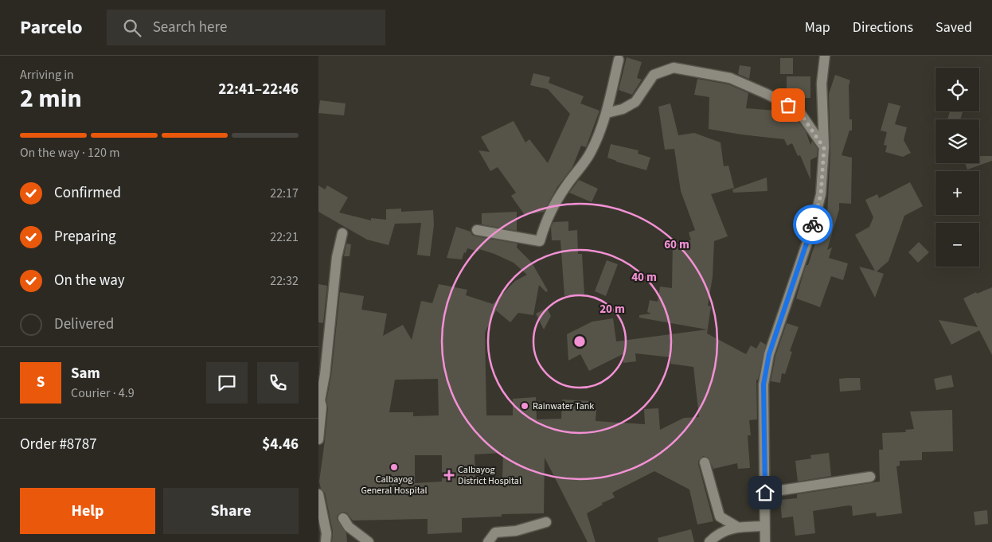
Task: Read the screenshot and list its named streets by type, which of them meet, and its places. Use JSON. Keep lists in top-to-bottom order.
{
  "places": {
    "other": ["Rainwater Tank", "Calbayog General Hospital"],
    "health": ["Calbayog District Hospital"]
  },
  "page": {
    "header": "Parcelo",
    "search": "Search here",
    "nav": ["Map", "Directions", "Saved"],
    "heading": ["2 min", "Arriving in", "22:41–22:46"],
    "panel": [
      "Sam",
      "Courier · 4.9",
      "Order #8787",
      "$4.46"
    ],
    "map_buttons": ["+", "−"],
    "bar": "On the way · 120 m",
    "list": [
      ["Confirmed", "22:17"],
      ["Preparing", "22:21"],
      ["On the way", "22:32"],
      "Delivered"
    ],
    "round": "S",
    "buttons": ["Help", "Share"]
  },
  "rings": ["60 m", "40 m", "20 m"]
}
